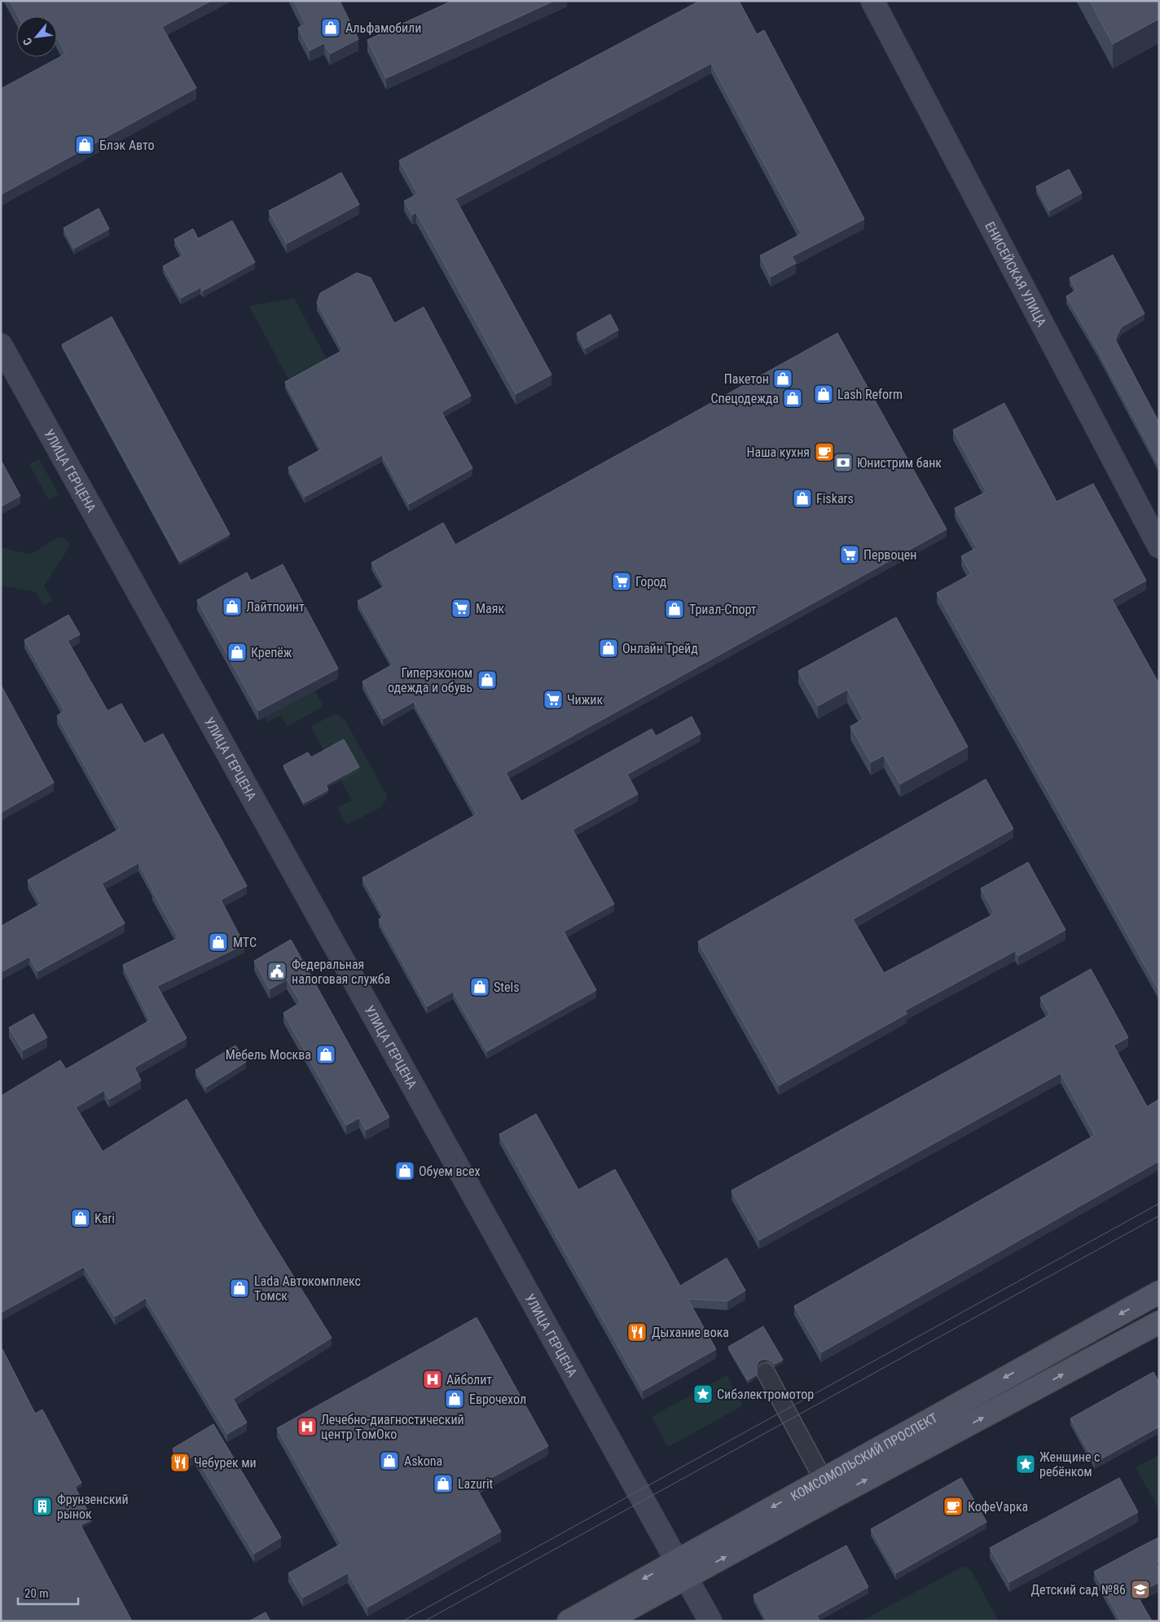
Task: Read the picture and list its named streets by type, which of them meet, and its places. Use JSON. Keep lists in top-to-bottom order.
{
  "streets": {
    "main road": ["КОМСОМОЛЬСКИЙ ПРОСПЕКТ"],
    "street": ["ЕНИСЕЙСКАЯ УЛИЦА", "УЛИЦА ГЕРЦЕНА"]
  },
  "crossings": [
    ["УЛИЦА ГЕРЦЕНА", "КОМСОМОЛЬСКИЙ ПРОСПЕКТ"]
  ],
  "places": {
    "shop": [
      "Альфамобили",
      "Блэк Авто",
      "Пакетон",
      "Lash Reform",
      "Спецодежда",
      "Fiskars",
      "Лайтпоинт",
      "Триал-Спорт",
      "Онлайн Трейд",
      "Крепёж",
      "Гиперэконом одежда и обувь",
      "МТС",
      "Stels",
      "Мебель Москва",
      "Обуем всех",
      "Kari",
      "Lada Автокомплекс Томск",
      "Еврочехол",
      "Askona",
      "Lazurit"
    ],
    "cafe": ["Наша кухня", "КофеVарка"],
    "bank": ["Юнистрим банк"],
    "supermarket": [
      "Первоцен",
      "Город",
      "Маяк",
      "Чижик"
    ],
    "public building": ["Федеральная налоговая служба"],
    "restaurant": ["Дыхание вока", "Чебурек ми"],
    "hospital": ["Айболит", "Лечебно-диагностический центр ТомОко"],
    "place": ["Сибэлектромотор", "Женщине с ребёнком"],
    "building": ["Фрунзенский рынок"],
    "school or university": ["Детский сад №86"]
  },
  "scale_bar": "20 m",
  "north": "bottom left"
}
